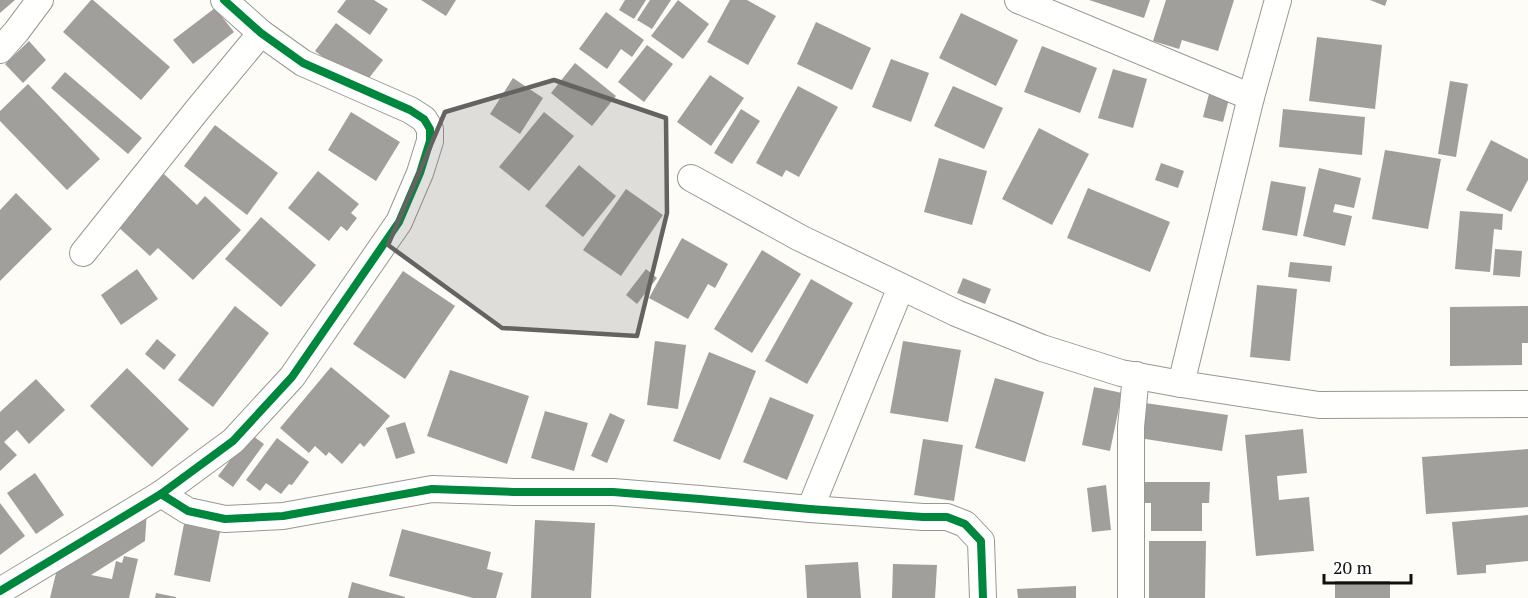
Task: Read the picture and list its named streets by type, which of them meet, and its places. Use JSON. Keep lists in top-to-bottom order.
{
  "scale_bar": "20 m"
}
